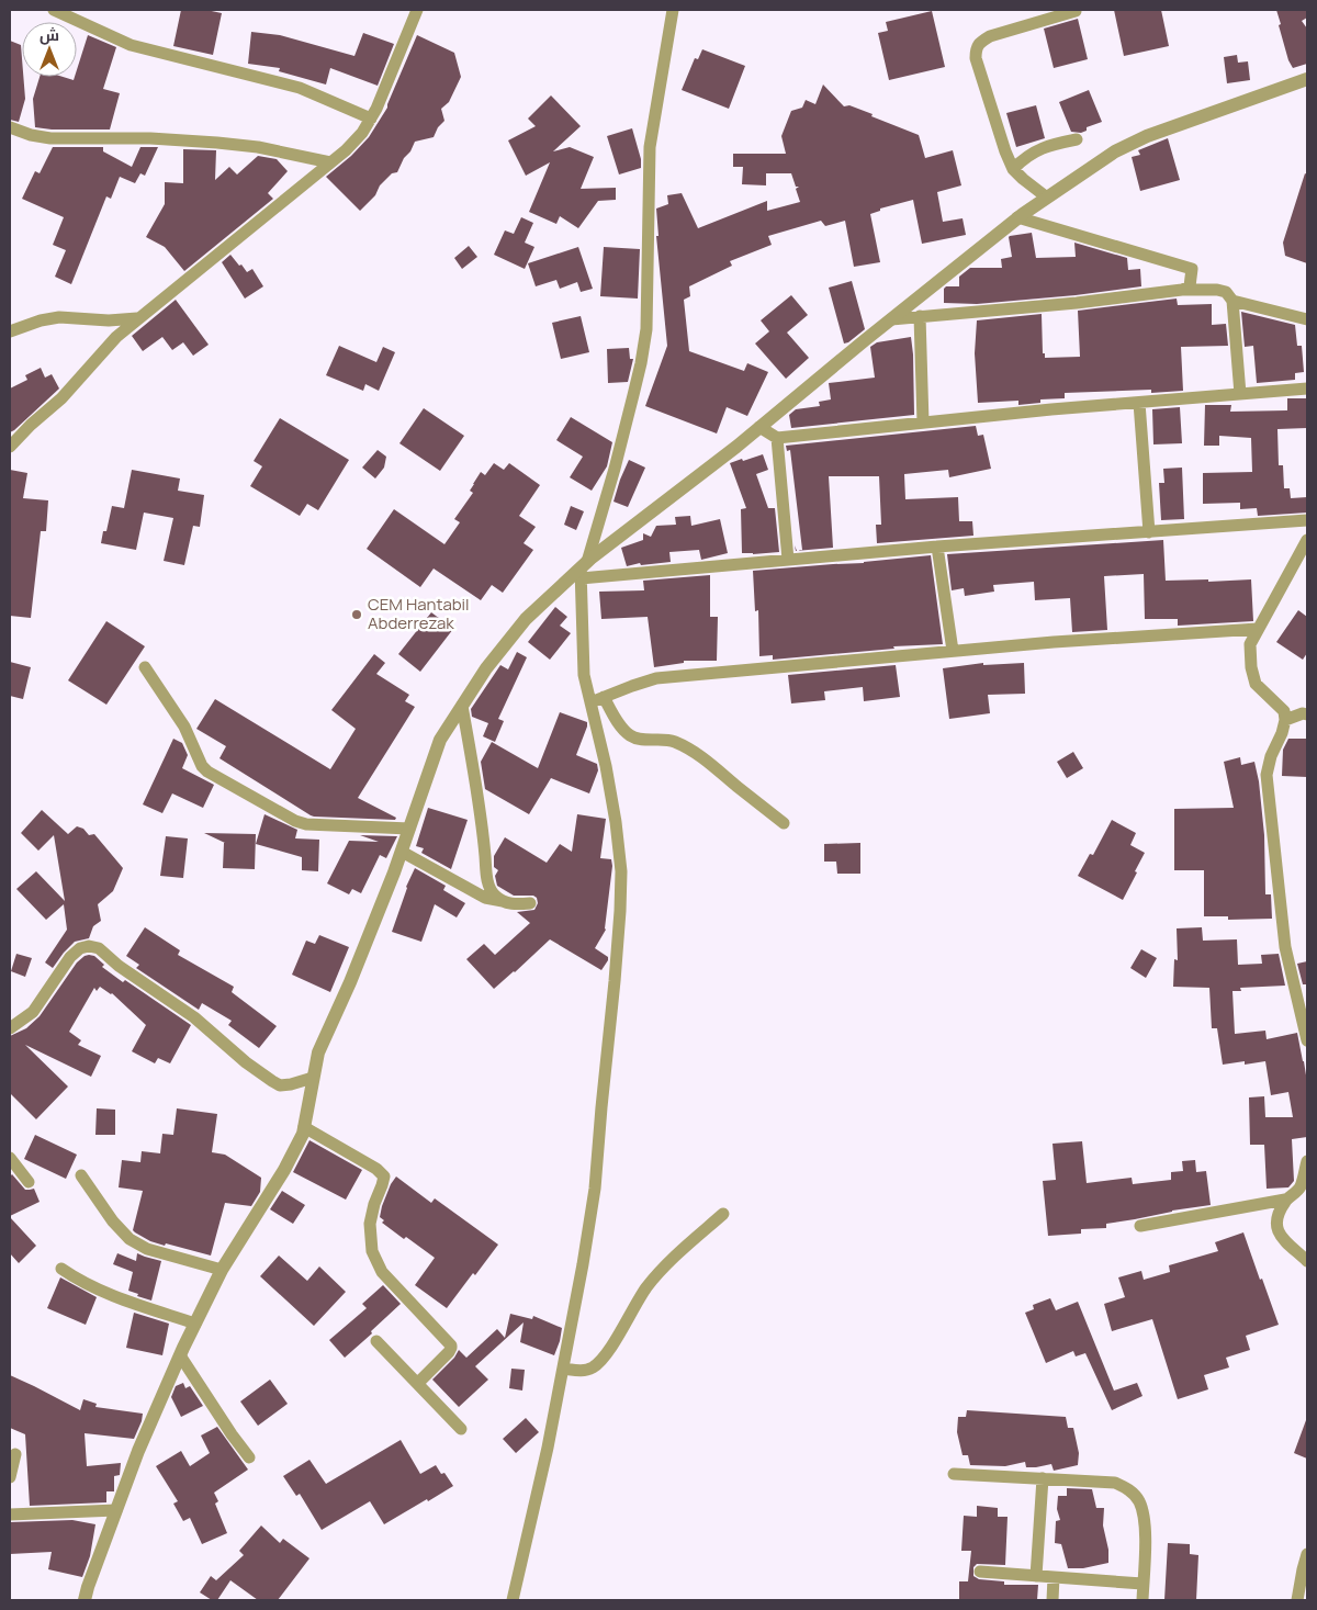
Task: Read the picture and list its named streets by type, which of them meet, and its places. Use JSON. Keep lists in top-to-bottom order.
{
  "places": ["CEM Hantabil Abderrezak"],
  "north": "top"
}
